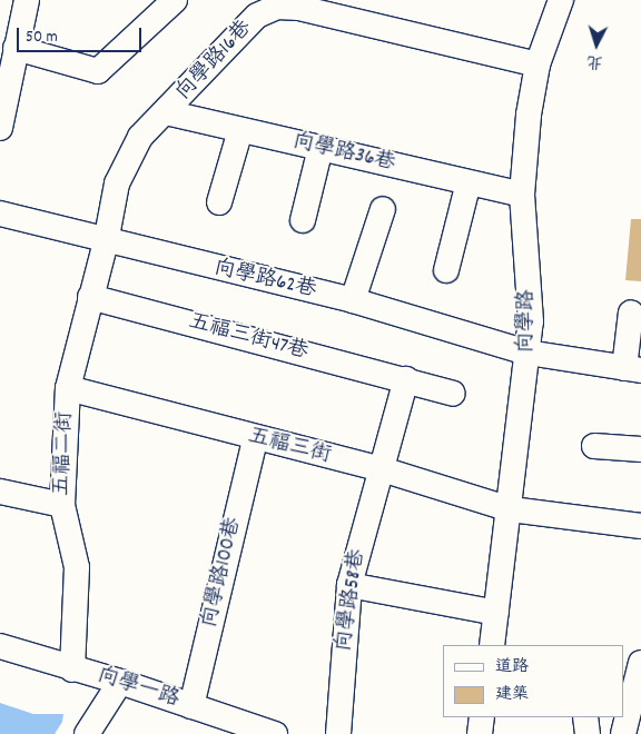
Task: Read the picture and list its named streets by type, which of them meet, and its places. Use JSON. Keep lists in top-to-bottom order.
{
  "streets": {
    "street": [
      "向學路16巷",
      "向學路36巷",
      "向學路62巷",
      "向學路",
      "五福三街47巷",
      "五福三街",
      "五福二街",
      "向學路100巷",
      "向學路58巷",
      "向學一路"
    ]
  },
  "crossings": [
    ["向學路16巷", "向學路36巷"],
    ["向學路16巷", "向學路62巷"],
    ["向學路16巷", "向學路"],
    ["向學路16巷", "五福二街"],
    ["向學路36巷", "向學路"],
    ["向學路62巷", "向學路"],
    ["向學路62巷", "五福二街"],
    ["向學路", "五福三街"],
    ["五福三街47巷", "五福二街"],
    ["五福三街", "五福二街"],
    ["五福三街", "向學路100巷"],
    ["五福三街", "向學路58巷"],
    ["五福二街", "向學一路"],
    ["向學路100巷", "向學一路"]
  ],
  "legend": ["道路", "建築"],
  "scale_bar": "50 m",
  "north": "bottom"
}
